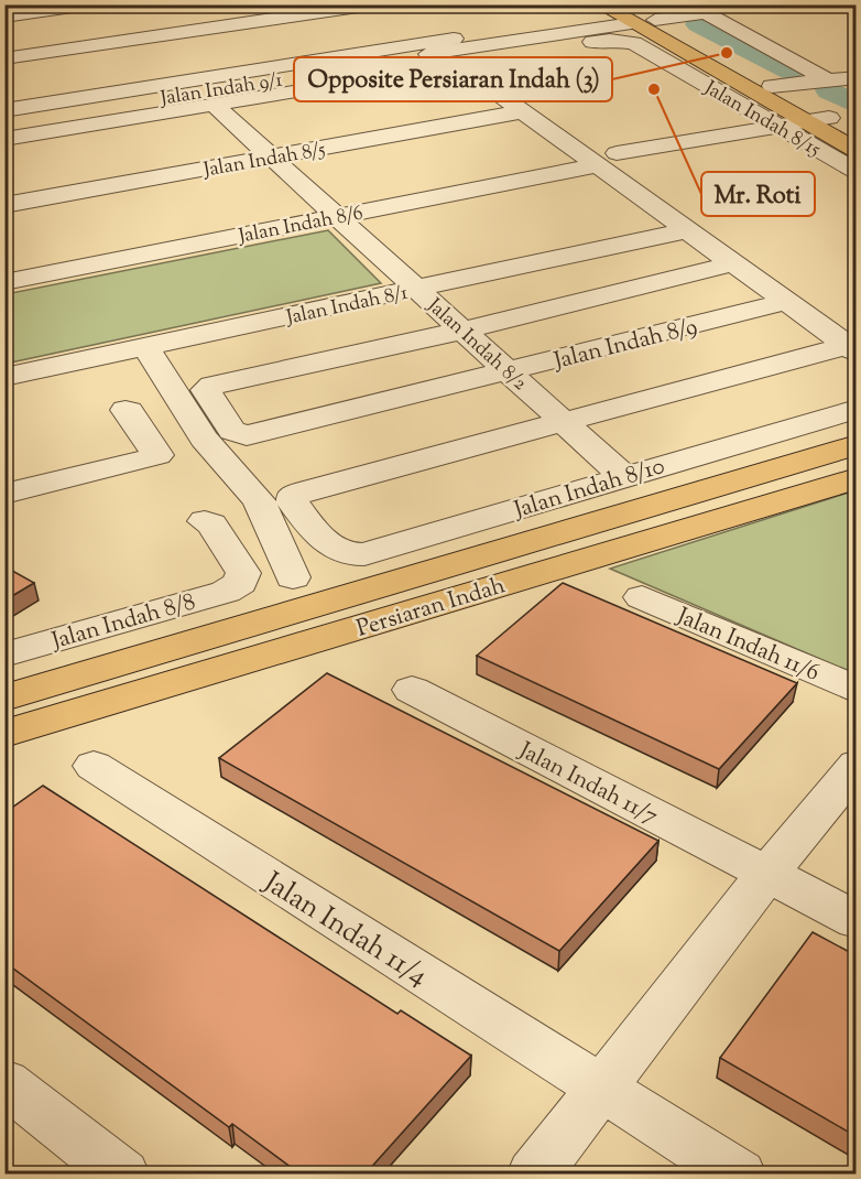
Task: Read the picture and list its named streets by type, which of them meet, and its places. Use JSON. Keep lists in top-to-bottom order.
{
  "streets": {
    "main road": ["Persiaran Indah"],
    "street": [
      "Jalan Indah 9/1",
      "Jalan Indah 8/15",
      "Jalan Indah 8/5",
      "Jalan Indah 8/6",
      "Jalan Indah 8/1",
      "Jalan Indah 8/9",
      "Jalan Indah 8/2",
      "Jalan Indah 8/10",
      "Jalan Indah 8/8",
      "Jalan Indah 11/6",
      "Jalan Indah 11/7",
      "Jalan Indah 11/4"
    ]
  },
  "crossings": [
    ["Jalan Indah 9/1", "Jalan Indah 8/15"],
    ["Jalan Indah 8/15", "Jalan Indah 8/6"],
    ["Jalan Indah 8/5", "Jalan Indah 8/2"],
    ["Jalan Indah 8/6", "Jalan Indah 8/2"],
    ["Jalan Indah 8/1", "Jalan Indah 8/2"],
    ["Jalan Indah 8/9", "Jalan Indah 8/2"],
    ["Jalan Indah 8/2", "Jalan Indah 8/10"]
  ],
  "places": ["Opposite Persiaran Indah (3)", "Mr. Roti"]
}
